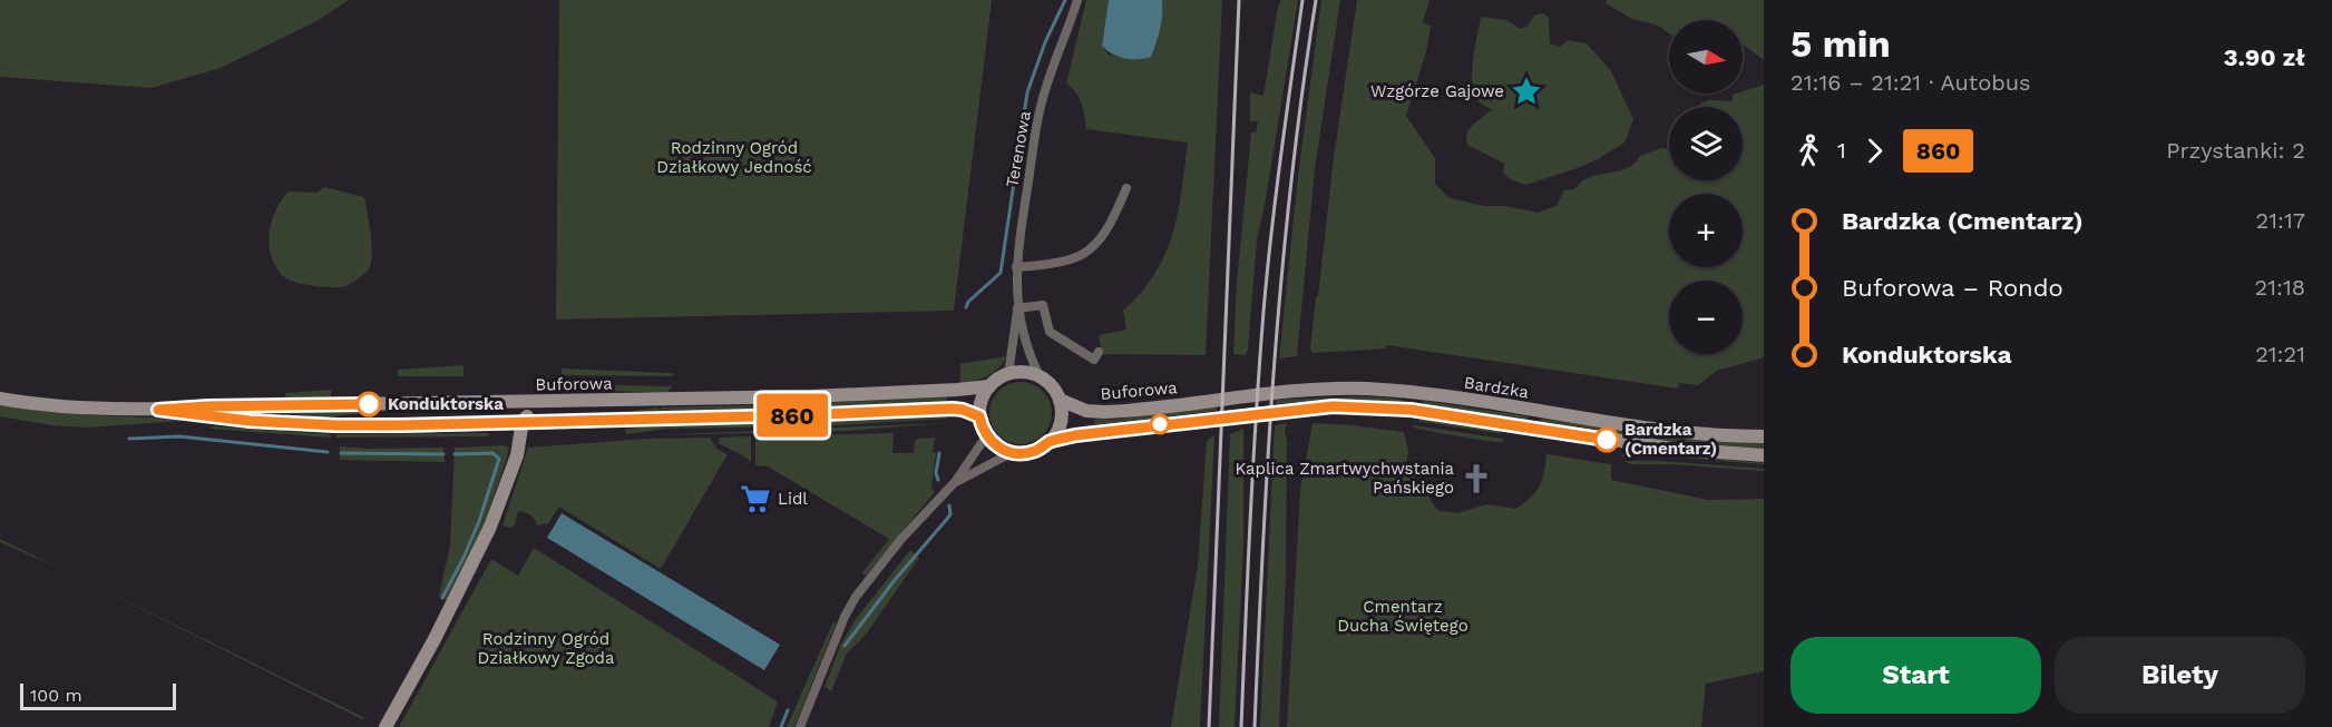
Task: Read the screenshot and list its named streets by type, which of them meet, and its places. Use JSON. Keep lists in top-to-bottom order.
{
  "streets": {
    "main road": ["Buforowa", "Bardzka"],
    "street": ["Terenowa"]
  },
  "crossings": [
    ["Terenowa", "Buforowa"],
    ["Buforowa", "Bardzka"]
  ],
  "parks": ["Rodzinny Ogród Działkowy Jedność", "Cmentarz Ducha Świętego", "Rodzinny Ogród Działkowy Zgoda"],
  "places": {
    "place": ["Wzgórze Gajowe"],
    "other": ["Konduktorska", "Bardzka (Cmentarz)"],
    "church": ["Kaplica Zmartwychwstania Pańskiego"],
    "supermarket": ["Lidl"]
  },
  "lines": ["bus line 860"],
  "scale_bar": "100 m",
  "north": "right",
  "page": {
    "on_map": "860",
    "heading": ["5 min", "21:16 – 21:21 · Autobus", "3.90 zł"],
    "map_buttons": ["+", "−"],
    "legs": ["1", "860", "Przystanki: 2"],
    "list": [
      {
        "name": "Bardzka (Cmentarz)",
        "value": "21:17"
      },
      {
        "name": "Buforowa – Rondo",
        "value": "21:18"
      },
      {
        "name": "Konduktorska",
        "value": "21:21"
      }
    ],
    "buttons": ["Start", "Bilety"],
    "scale": "100 m"
  }
}
